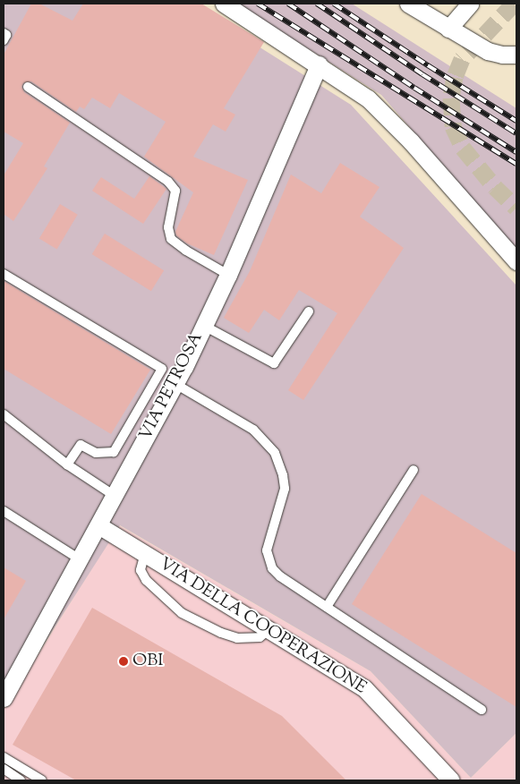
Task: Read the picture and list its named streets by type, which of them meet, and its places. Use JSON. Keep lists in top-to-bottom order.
{
  "streets": {
    "street": ["VIA PETROSA", "VIA DELLA COOPERAZIONE"]
  },
  "crossings": [
    ["VIA PETROSA", "VIA DELLA COOPERAZIONE"]
  ],
  "places": ["OBI"]
}
